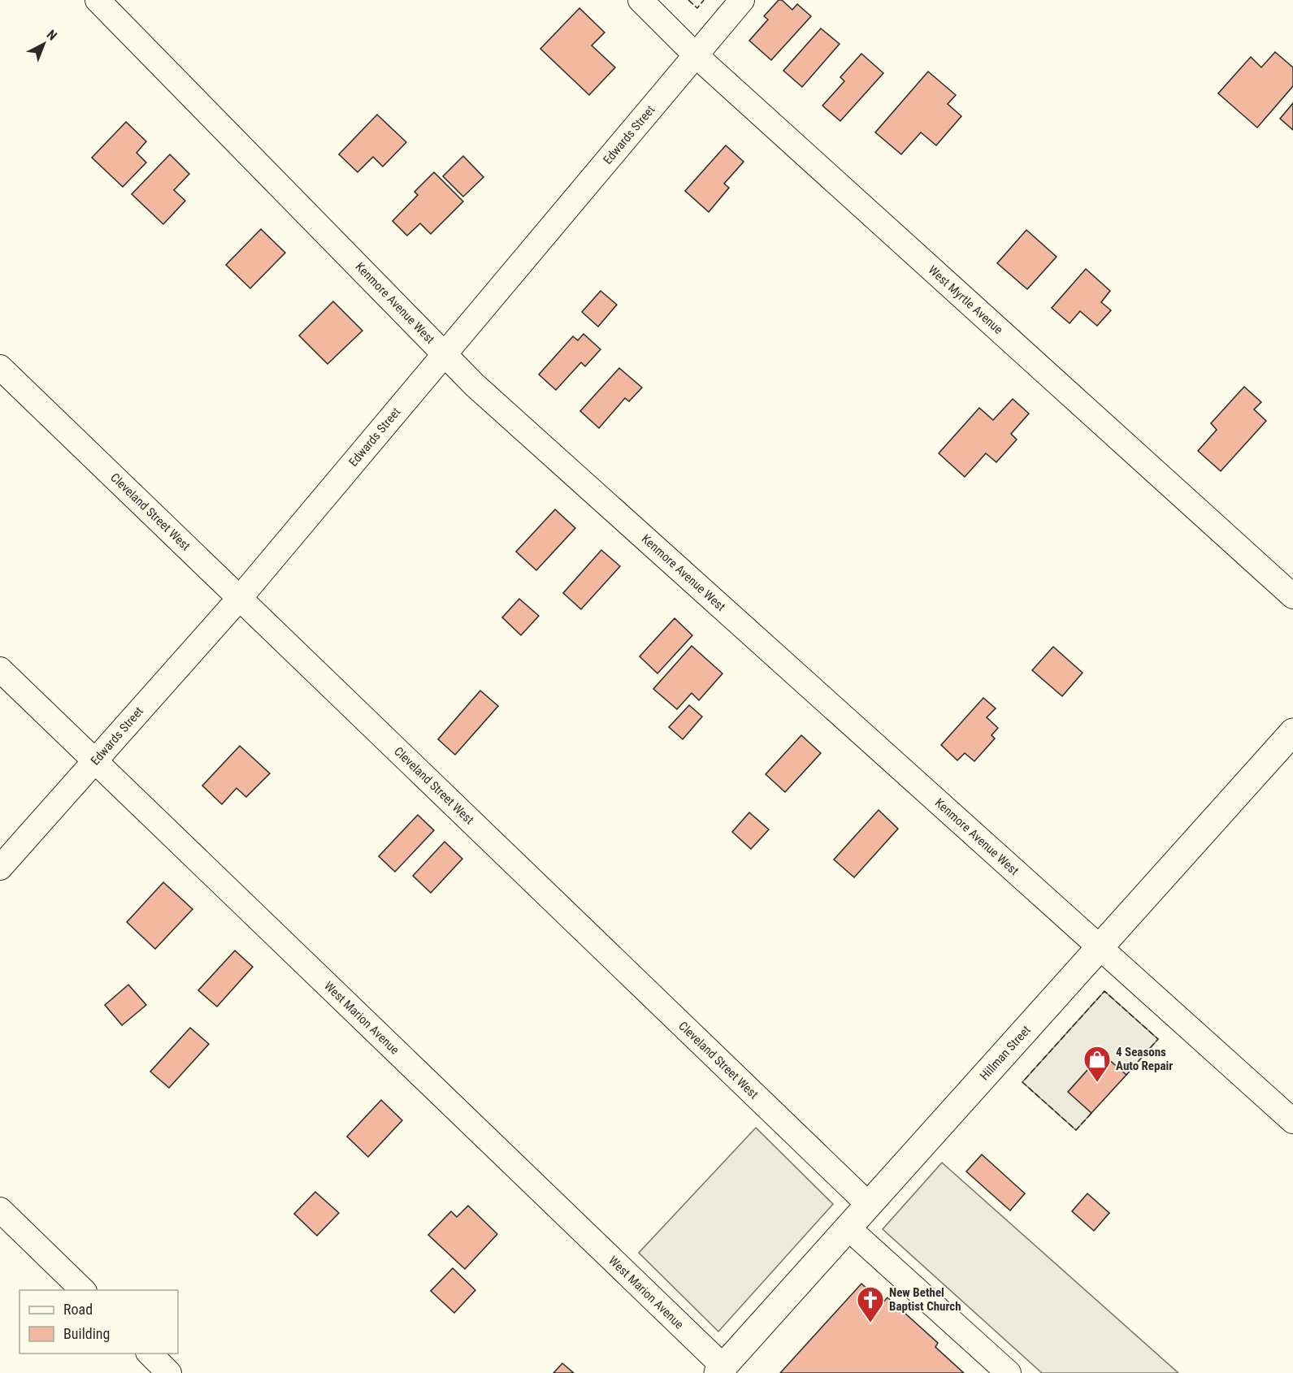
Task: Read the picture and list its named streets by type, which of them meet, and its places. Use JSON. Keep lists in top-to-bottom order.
{
  "streets": {
    "street": [
      "Edwards Street",
      "West Myrtle Avenue",
      "Kenmore Avenue West",
      "Cleveland Street West",
      "West Marion Avenue",
      "Hillman Street"
    ]
  },
  "crossings": [
    ["Edwards Street", "West Myrtle Avenue"],
    ["Edwards Street", "Kenmore Avenue West"],
    ["Edwards Street", "Cleveland Street West"],
    ["Edwards Street", "West Marion Avenue"],
    ["Kenmore Avenue West", "Hillman Street"],
    ["Cleveland Street West", "Hillman Street"],
    ["West Marion Avenue", "Hillman Street"]
  ],
  "places": {
    "shop": ["4 Seasons Auto Repair"],
    "church": ["New Bethel Baptist Church"]
  },
  "legend": ["Road", "Building"],
  "north": "top right"
}
